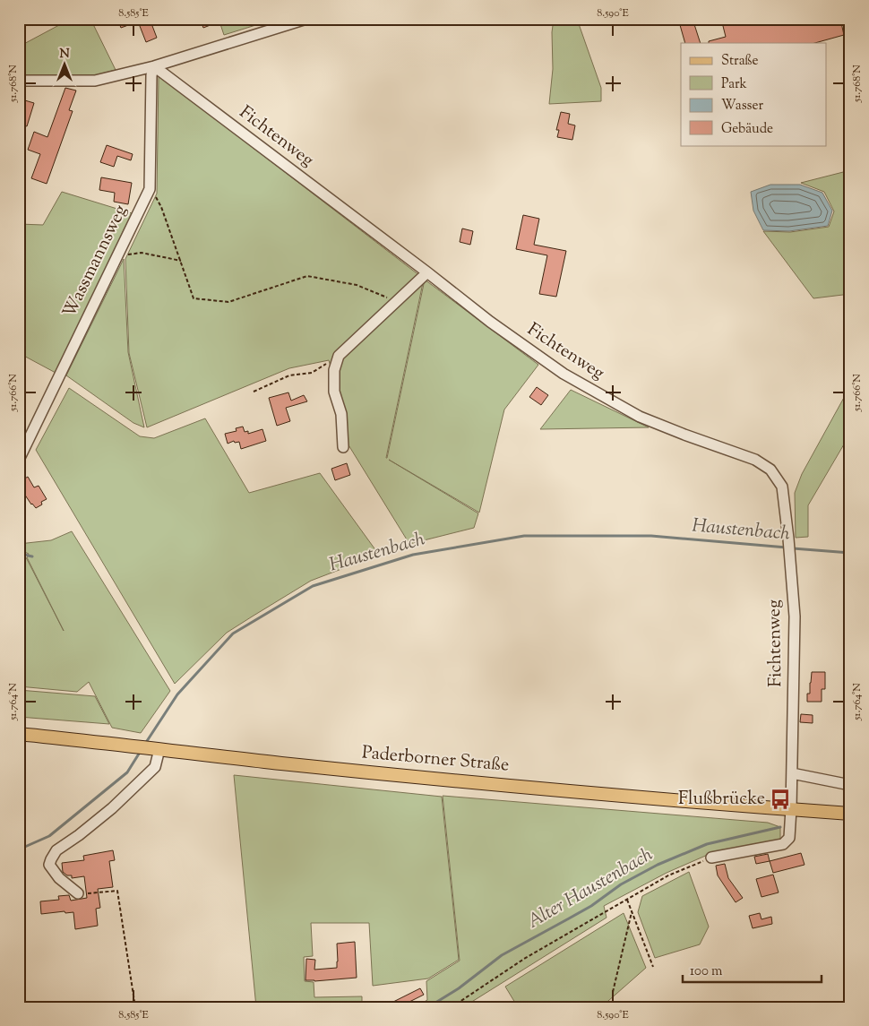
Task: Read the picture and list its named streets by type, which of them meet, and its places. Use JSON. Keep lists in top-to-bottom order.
{
  "streets": {
    "main road": ["Paderborner Straße"],
    "street": ["Fichtenweg", "Wassmannsweg"]
  },
  "crossings": [
    ["Fichtenweg", "Wassmannsweg"],
    ["Fichtenweg", "Paderborner Straße"]
  ],
  "water": ["Haustenbach", "Alter Haustenbach"],
  "places": {
    "bus stop": ["Flußbrücke"]
  },
  "legend": [
    "Straße",
    "Park",
    "Wasser",
    "Gebäude"
  ],
  "scale_bar": "100 m",
  "north": "top",
  "coordinates": [
    "8.585°E",
    "8.590°E",
    "51.768°N",
    "51.766°N",
    "51.764°N"
  ]
}
